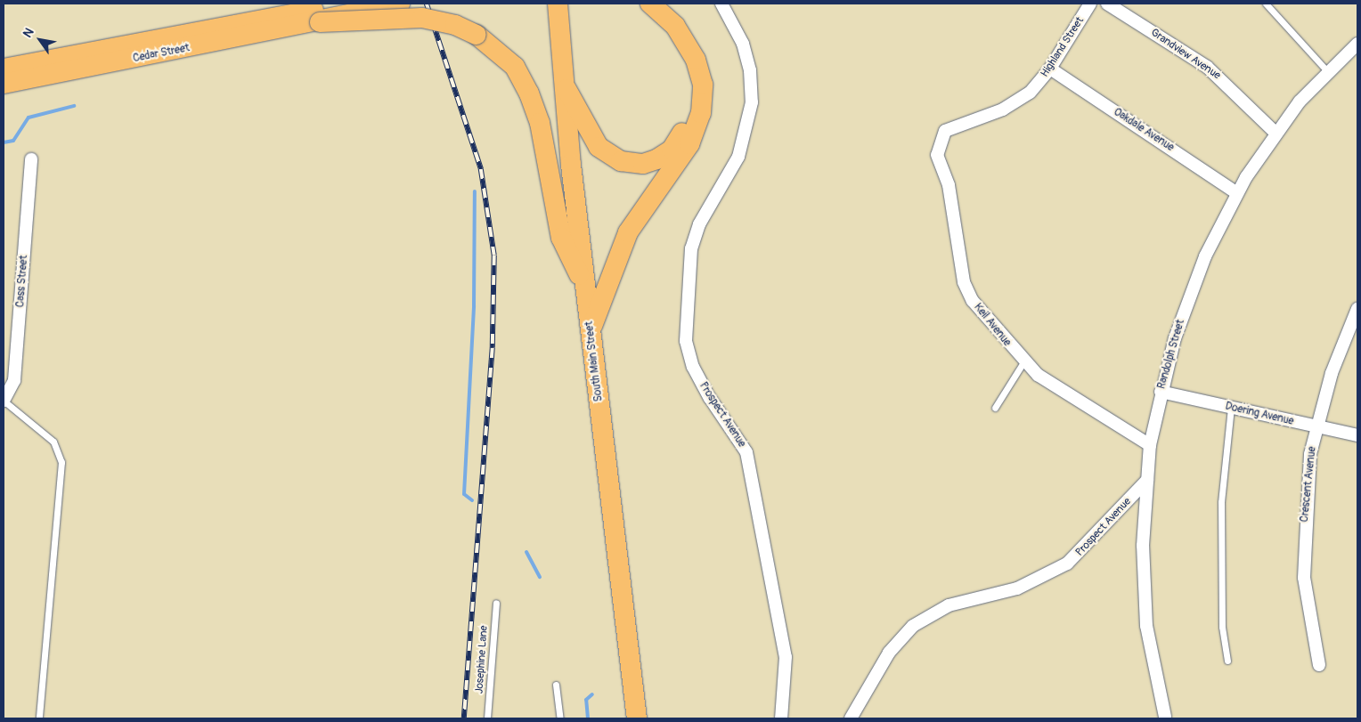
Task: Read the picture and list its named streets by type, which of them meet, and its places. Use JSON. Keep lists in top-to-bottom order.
{
  "streets": {
    "main road": ["Cedar Street", "South Main Street"],
    "street": [
      "Highland Street",
      "Grandview Avenue",
      "Oakdale Avenue",
      "Cass Street",
      "Keil Avenue",
      "Randolph Street",
      "Doering Avenue",
      "Prospect Avenue",
      "Crescent Avenue"
    ],
    "lane": ["Josephine Lane"]
  },
  "crossings": [
    ["Highland Street", "Oakdale Avenue"],
    ["Highland Street", "Keil Avenue"],
    ["Grandview Avenue", "Randolph Street"],
    ["Oakdale Avenue", "Randolph Street"],
    ["Keil Avenue", "Randolph Street"],
    ["Randolph Street", "Doering Avenue"],
    ["Randolph Street", "Prospect Avenue"],
    ["Doering Avenue", "Crescent Avenue"]
  ],
  "north": "top left"
}
